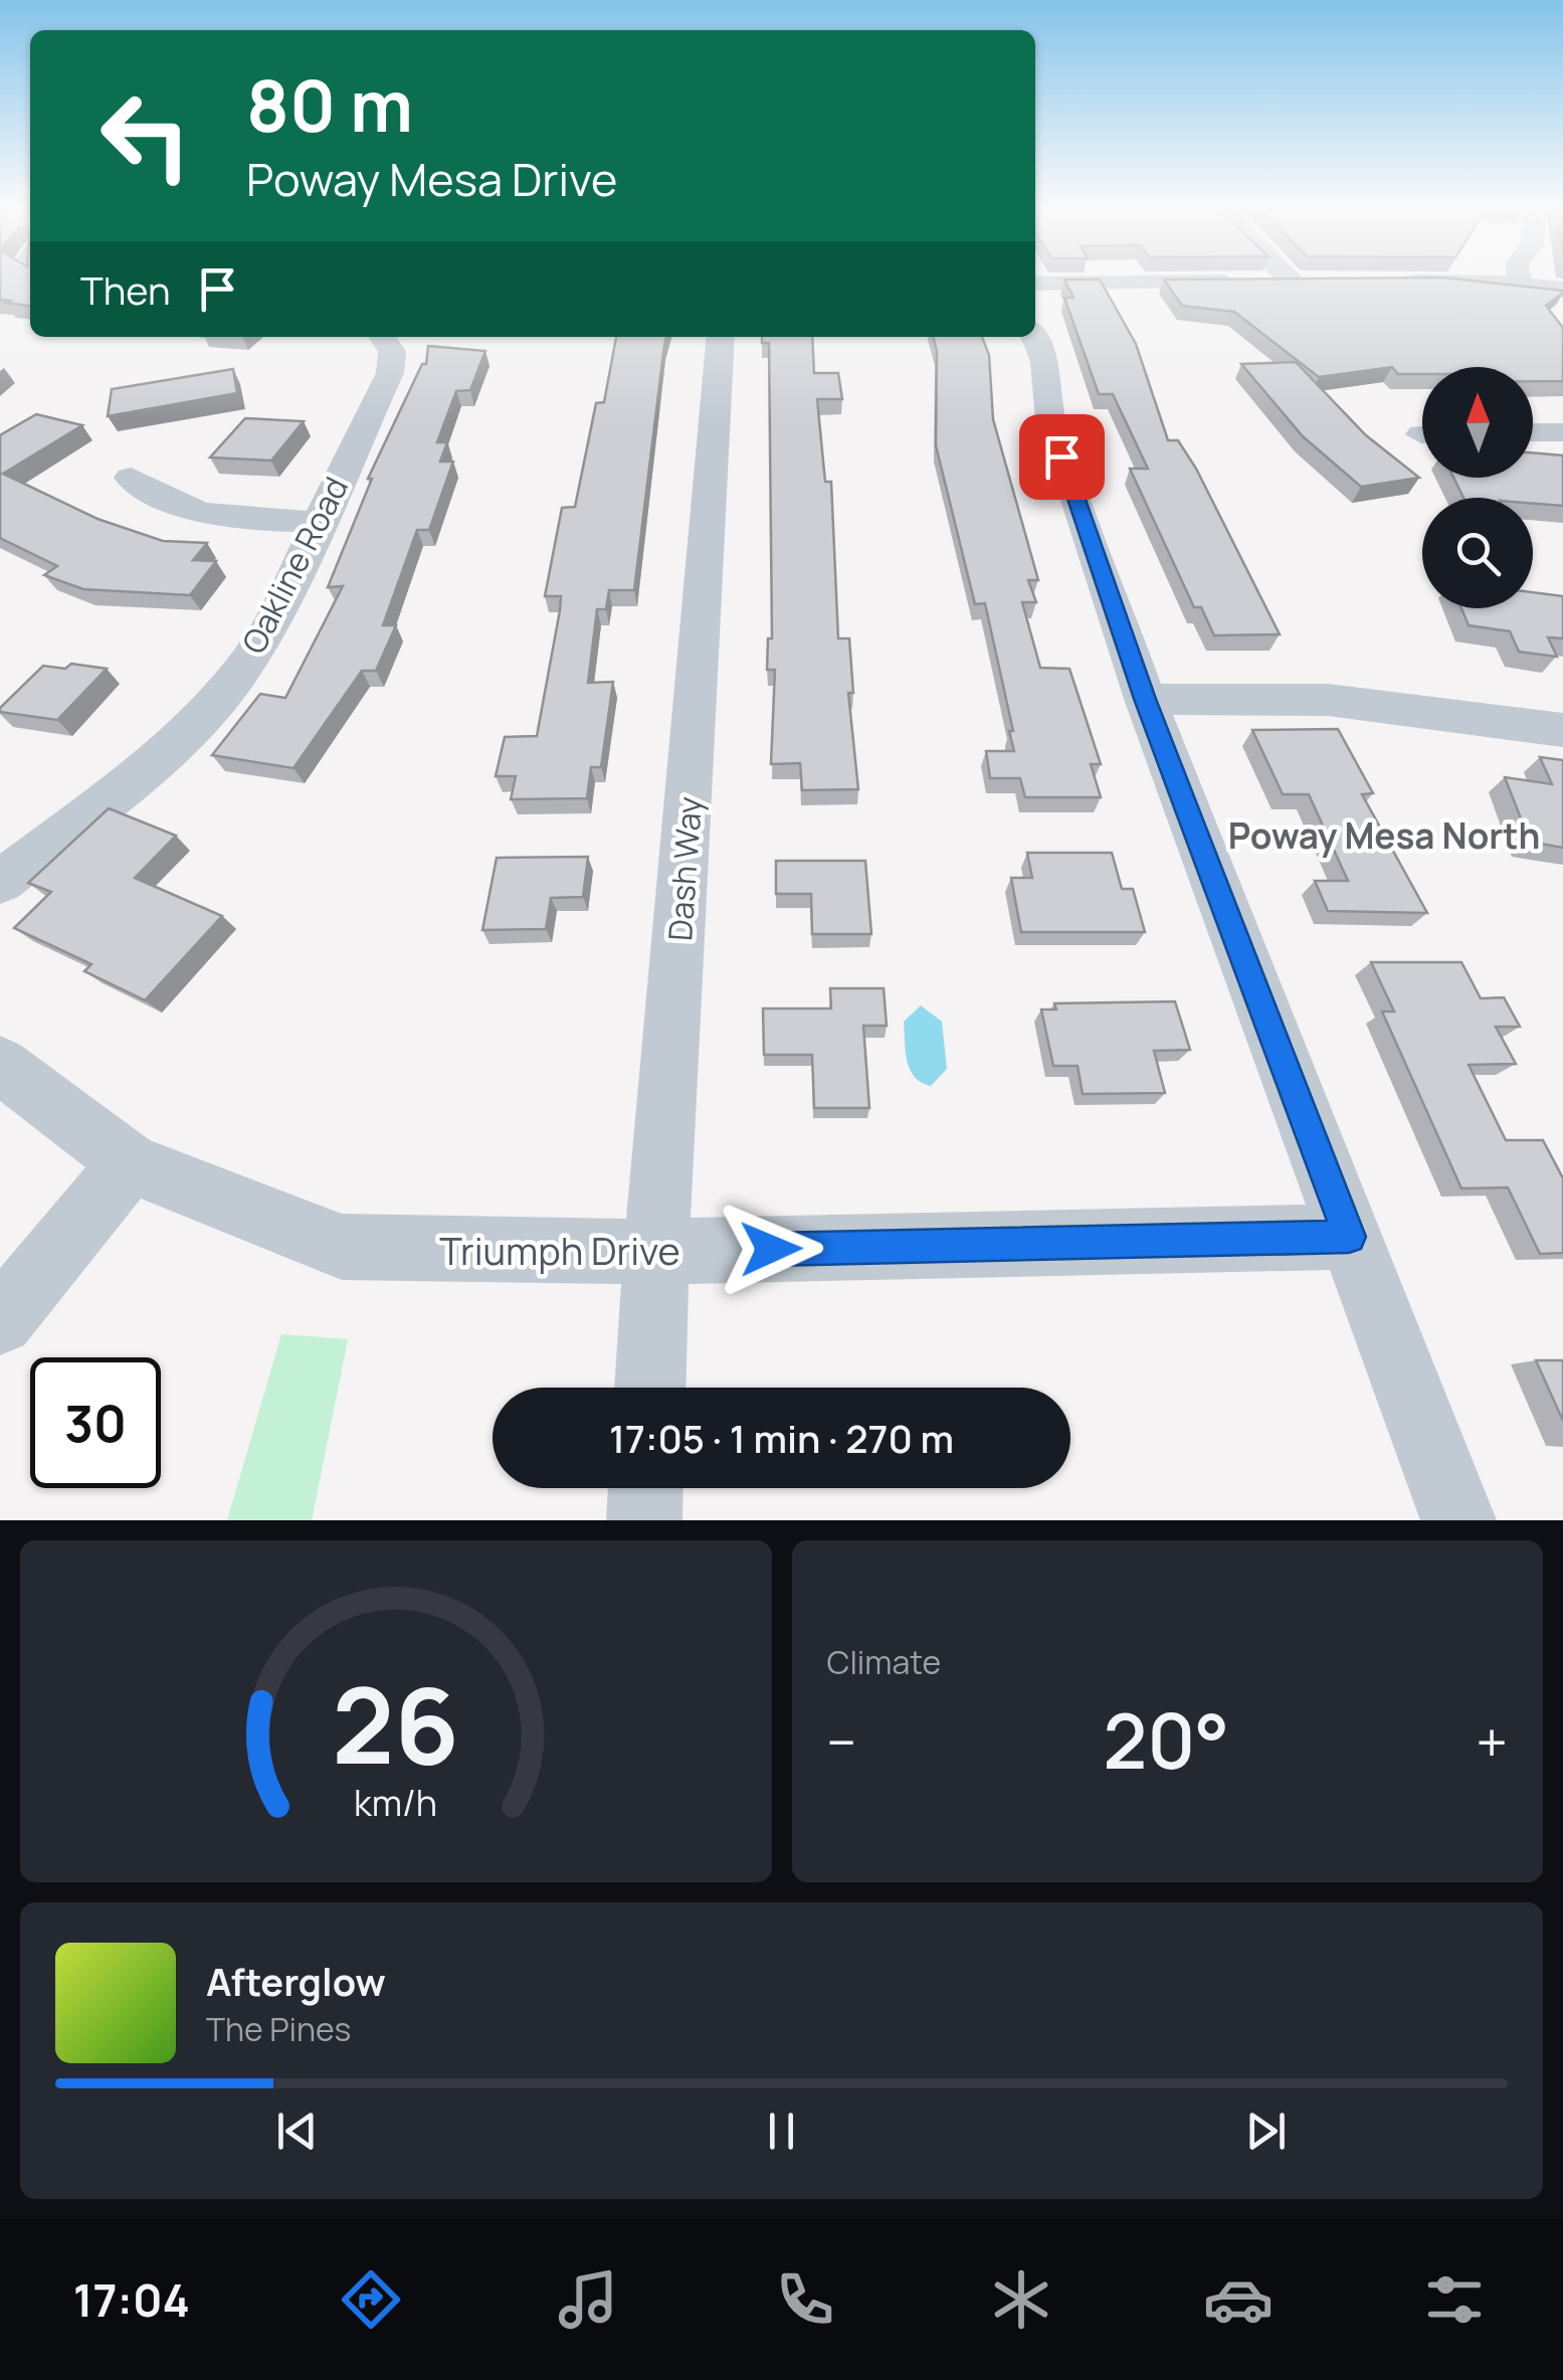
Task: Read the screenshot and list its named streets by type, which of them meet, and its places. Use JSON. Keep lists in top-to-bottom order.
{
  "streets": {
    "street": ["Oakline Road", "Dash Way", "Triumph Drive"]
  },
  "crossings": [
    ["Dash Way", "Triumph Drive"]
  ],
  "districts": ["Poway Mesa North"],
  "north": "top",
  "page": {
    "turn": ["80 m", "Poway Mesa Drive"],
    "then": "Then",
    "limit": "30",
    "trip": "17:05 · 1 min · 270 m",
    "tile": "Climate",
    "heat": ["−", "20°", "+"],
    "song": ["Afterglow", "The Pines"],
    "tabs": "17:04",
    "gauge": ["26", "km/h"]
  }
}
